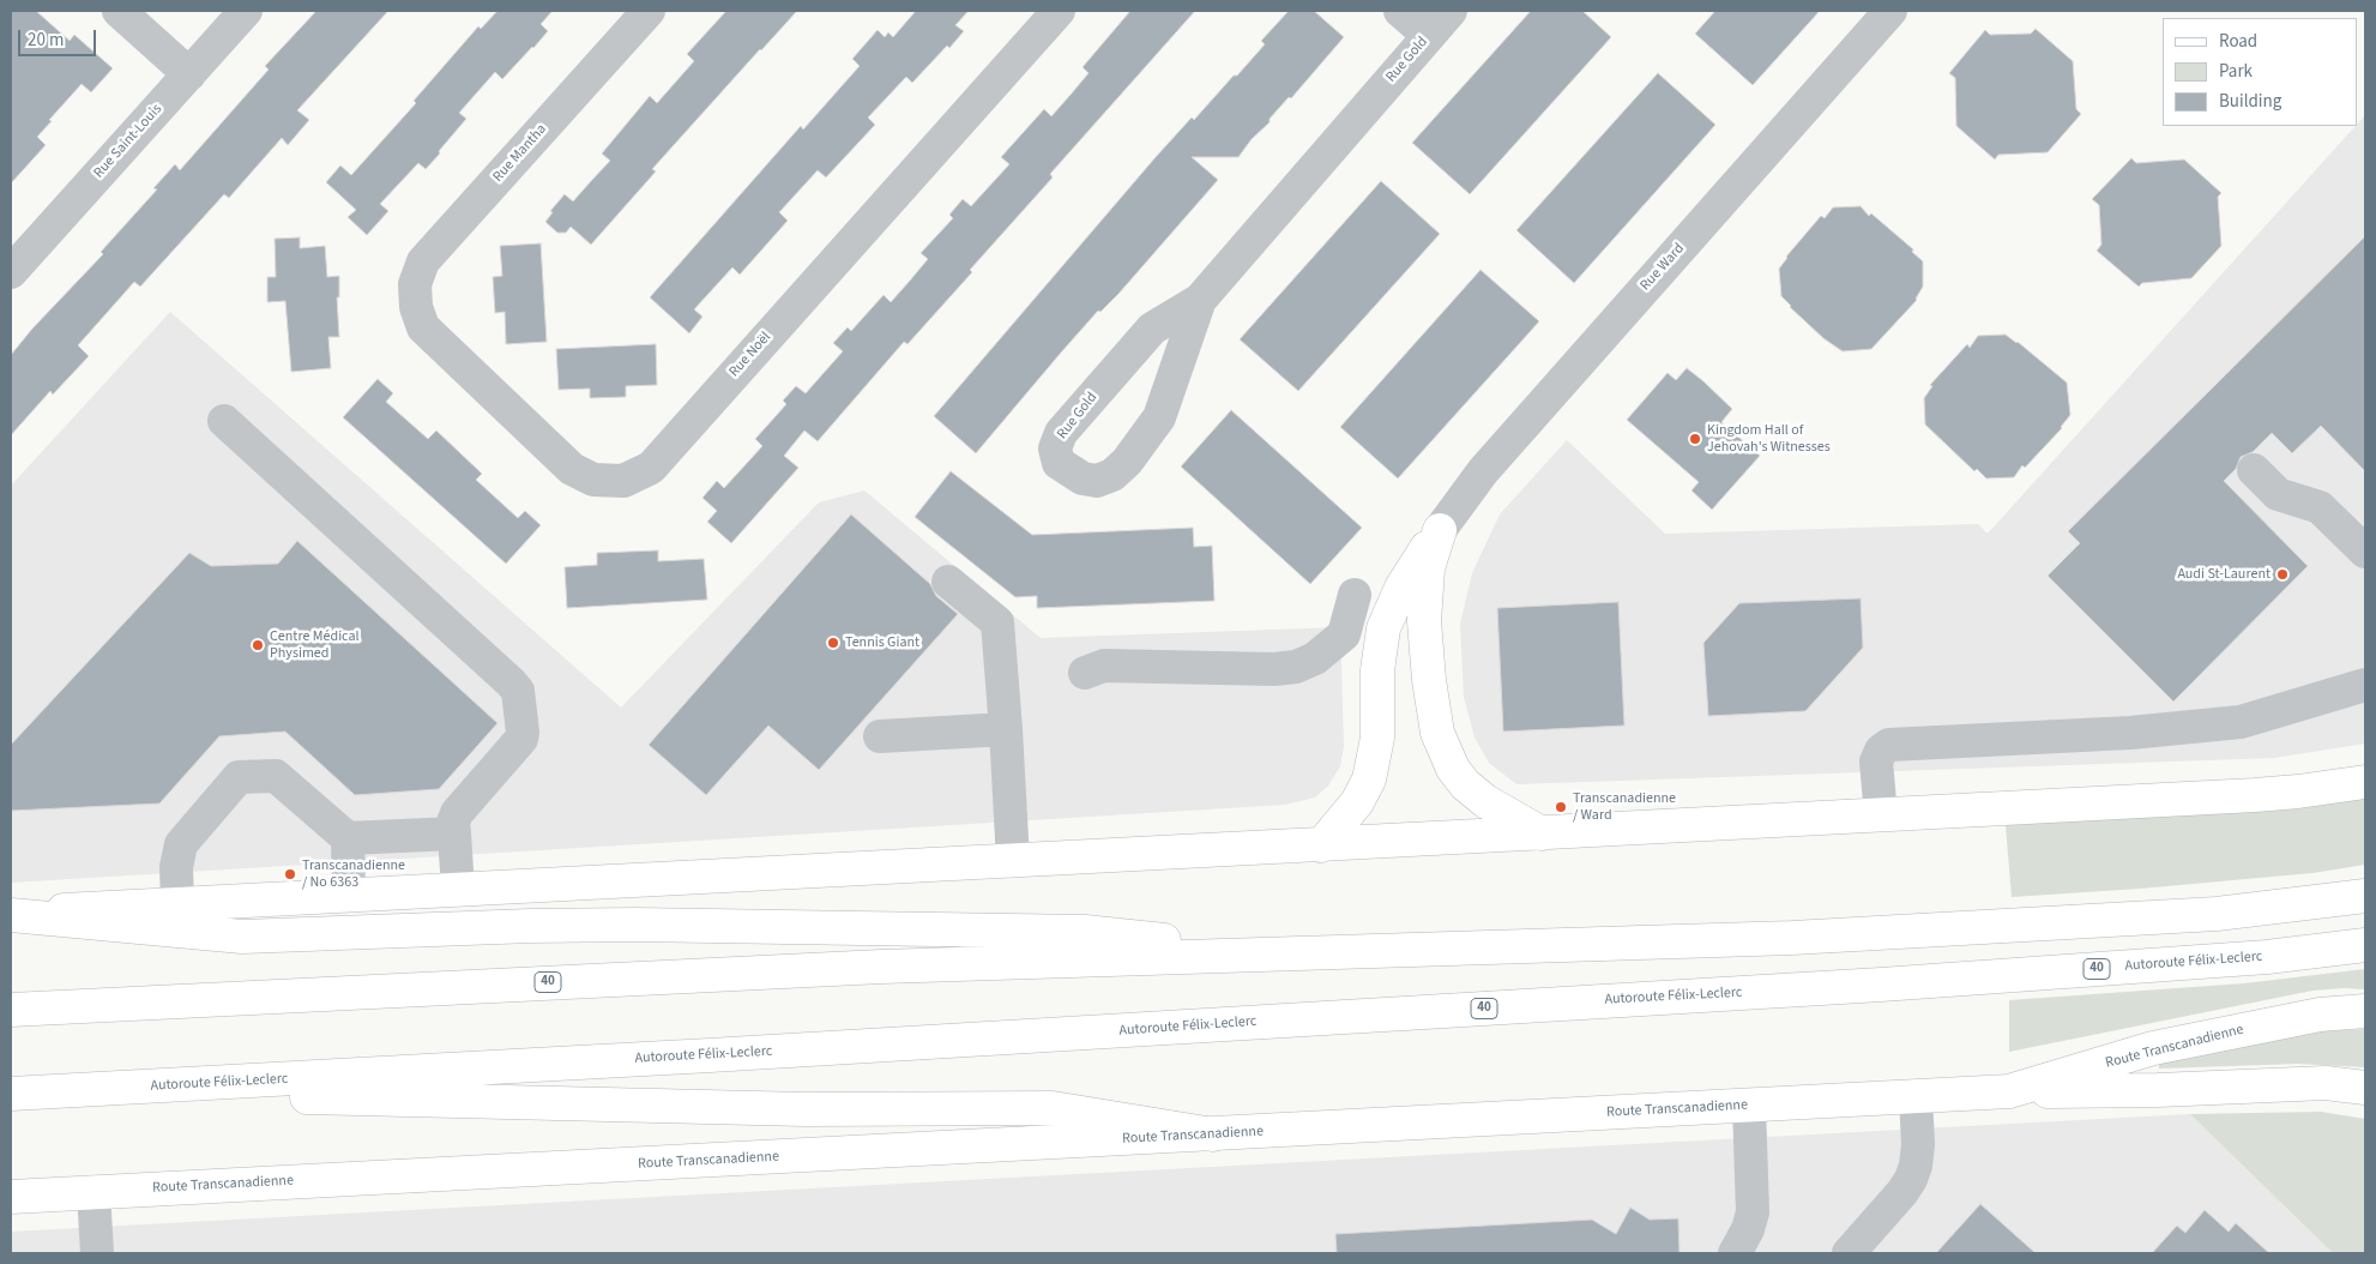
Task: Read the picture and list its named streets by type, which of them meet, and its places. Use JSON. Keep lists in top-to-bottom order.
{
  "streets": {
    "main road": ["Autoroute Félix-Leclerc", "40", "Route Transcanadienne"],
    "street": [
      "Rue Gold",
      "Rue Saint-Louis",
      "Rue Mantha",
      "Rue Ward",
      "Rue Noël"
    ]
  },
  "crossings": [
    ["Rue Mantha", "Rue Noël"]
  ],
  "places": [
    "Kingdom Hall of Jehovah's Witnesses",
    "Audi St-Laurent",
    "Tennis Giant",
    "Centre Médical Physimed",
    "Transcanadienne / Ward",
    "Transcanadienne / No 6363"
  ],
  "legend": ["Road", "Park", "Building"],
  "scale_bar": "20 m"
}
